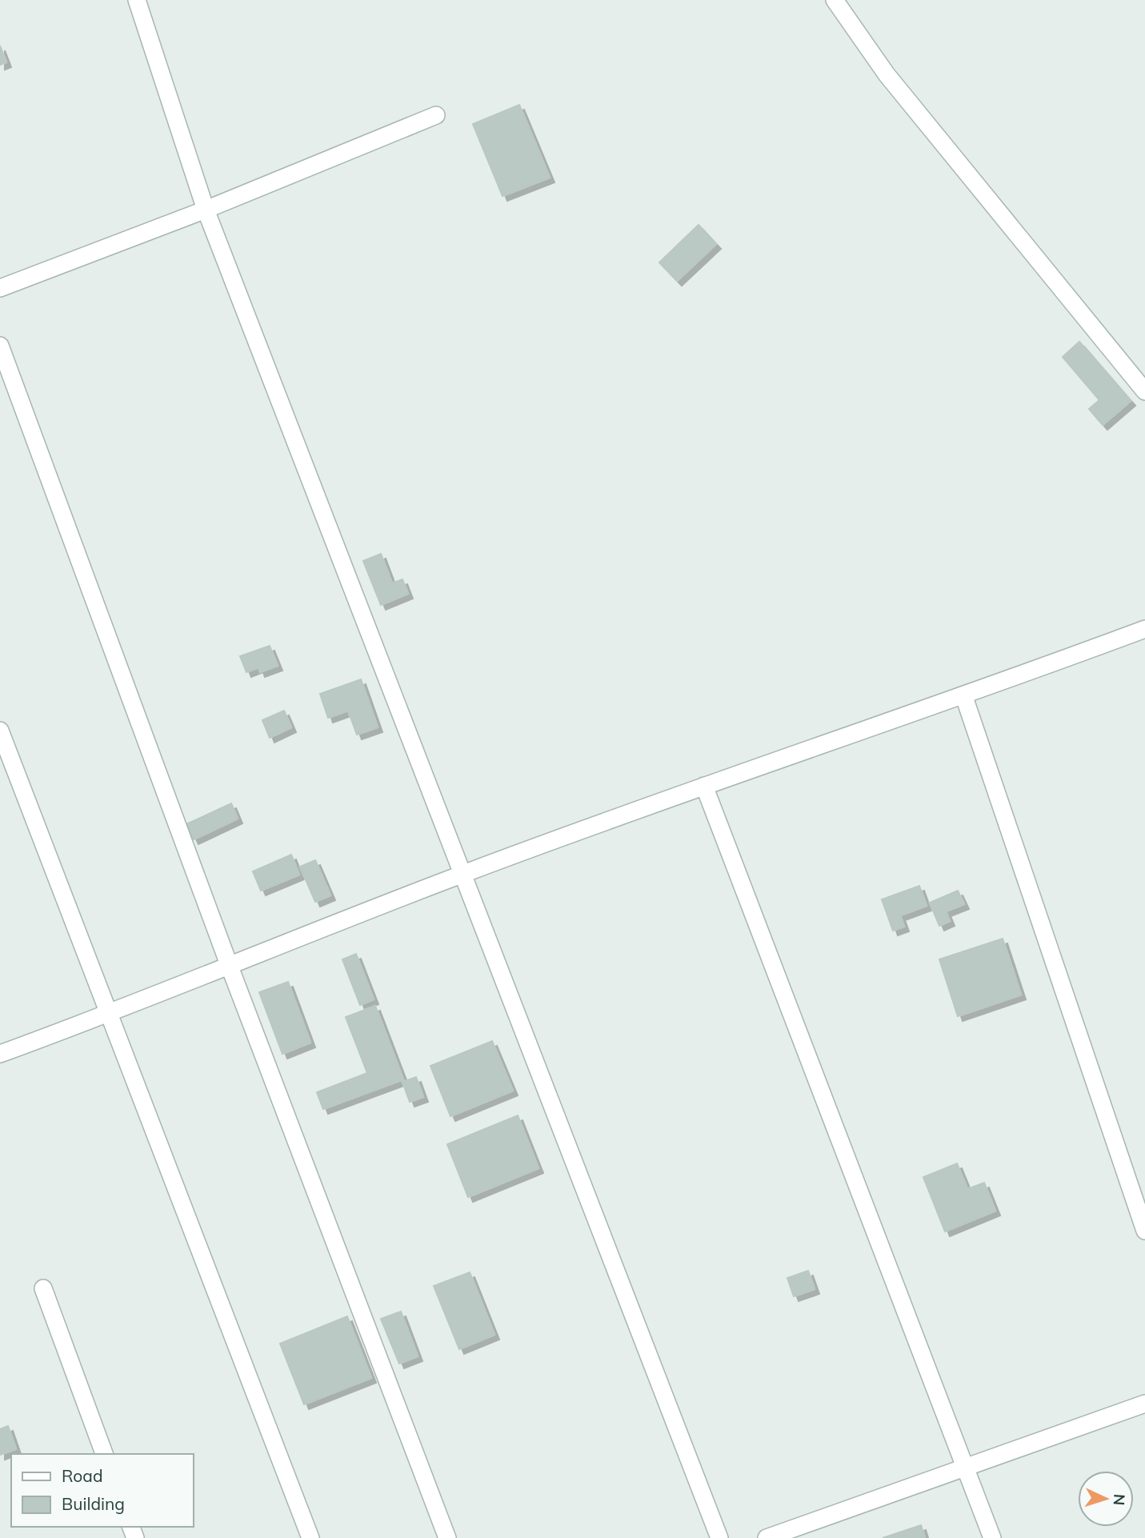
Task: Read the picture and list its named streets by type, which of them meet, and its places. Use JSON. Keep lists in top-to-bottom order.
{
  "legend": ["Road", "Building"],
  "north": "right"
}
